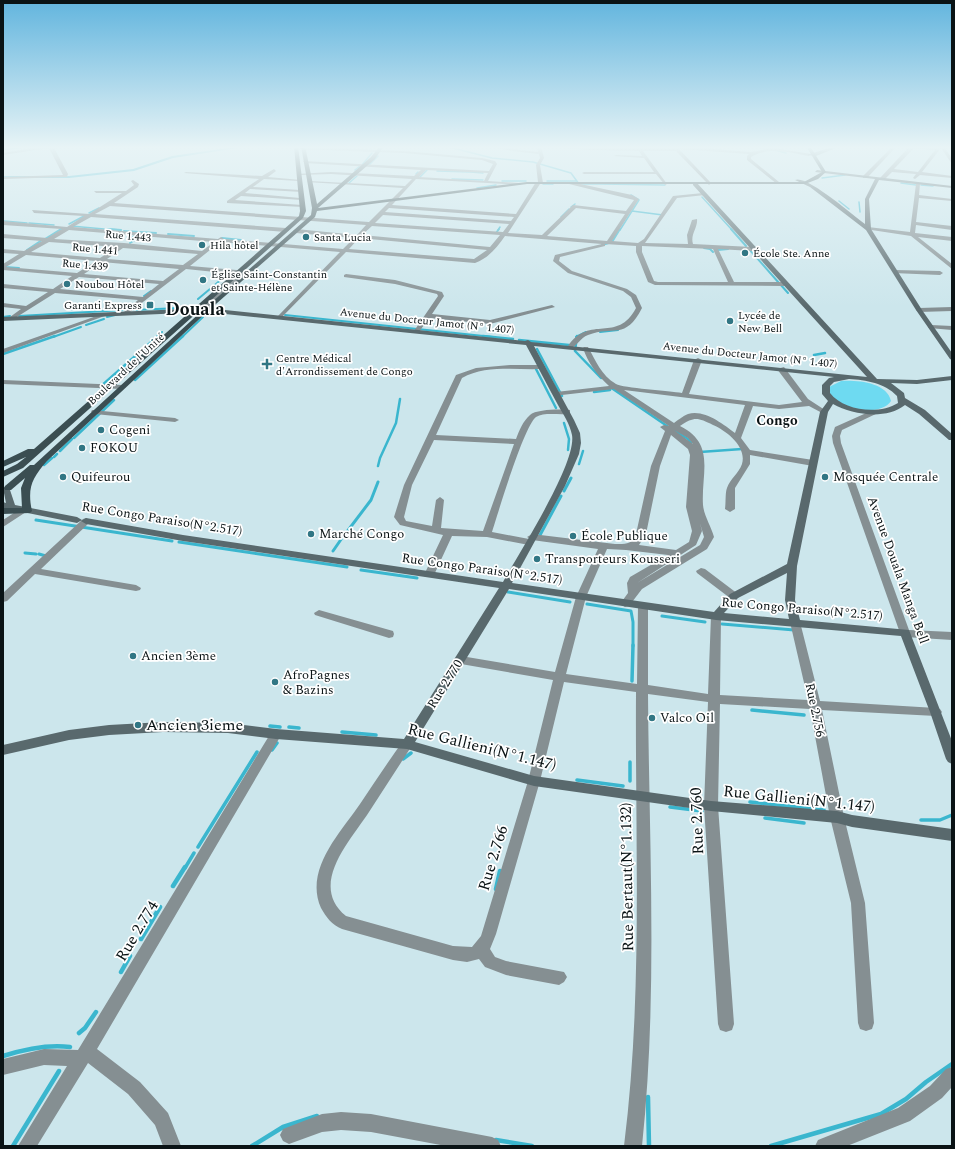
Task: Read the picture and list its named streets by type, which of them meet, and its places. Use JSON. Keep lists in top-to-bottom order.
{
  "streets": {
    "main road": ["Boulevard de l'Unité"],
    "street": [
      "Rue 1.443",
      "Rue 1.441",
      "Rue 1.439",
      "Avenue du Docteur Jamot (N° 1.407)",
      "Rue Congo Paraiso(N°2.517)",
      "Avenue Douala Manga Bell",
      "Rue 2.770",
      "Rue 2.756",
      "Rue Gallieni(N°1.147)",
      "Rue 2.760",
      "Rue 2.766",
      "Rue Bertaut(N°1.132)",
      "Rue 2.774"
    ]
  },
  "crossings": [
    ["Rue 1.441", "Boulevard de l'Unité"],
    ["Avenue du Docteur Jamot (N° 1.407)", "Boulevard de l'Unité"],
    ["Avenue du Docteur Jamot (N° 1.407)", "Rue 2.770"],
    ["Rue Congo Paraiso(N°2.517)", "Avenue Douala Manga Bell"],
    ["Rue Congo Paraiso(N°2.517)", "Rue 2.770"],
    ["Rue Congo Paraiso(N°2.517)", "Rue 2.756"],
    ["Rue Congo Paraiso(N°2.517)", "Rue 2.760"],
    ["Rue Congo Paraiso(N°2.517)", "Rue 2.766"],
    ["Rue Congo Paraiso(N°2.517)", "Rue Bertaut(N°1.132)"],
    ["Rue 2.770", "Rue Gallieni(N°1.147)"],
    ["Rue 2.770", "Rue 2.766"],
    ["Rue 2.756", "Rue Gallieni(N°1.147)"],
    ["Rue Gallieni(N°1.147)", "Rue 2.760"],
    ["Rue Gallieni(N°1.147)", "Rue 2.766"],
    ["Rue Gallieni(N°1.147)", "Rue Bertaut(N°1.132)"],
    ["Rue Gallieni(N°1.147)", "Rue 2.774"]
  ],
  "districts": ["Douala", "Congo"],
  "places": {
    "other": [
      "Santa Lucia",
      "Hila hôtel",
      "École Ste. Anne",
      "Église Saint-Constantin et Sainte-Hélène",
      "Noubou Hôtel",
      "Lycée de New Bell",
      "Cogeni",
      "FOKOU",
      "Quifeurou",
      "Mosquée Centrale",
      "Marché Congo",
      "École Publique",
      "Transporteurs Kousseri",
      "Ancien 3ème",
      "AfroPagnes & Bazins",
      "Valco Oil",
      "Ancien 3ieme"
    ],
    "transit": ["Garanti Express"],
    "health": ["Centre Médical d'Arrondissement de Congo"]
  }
}
